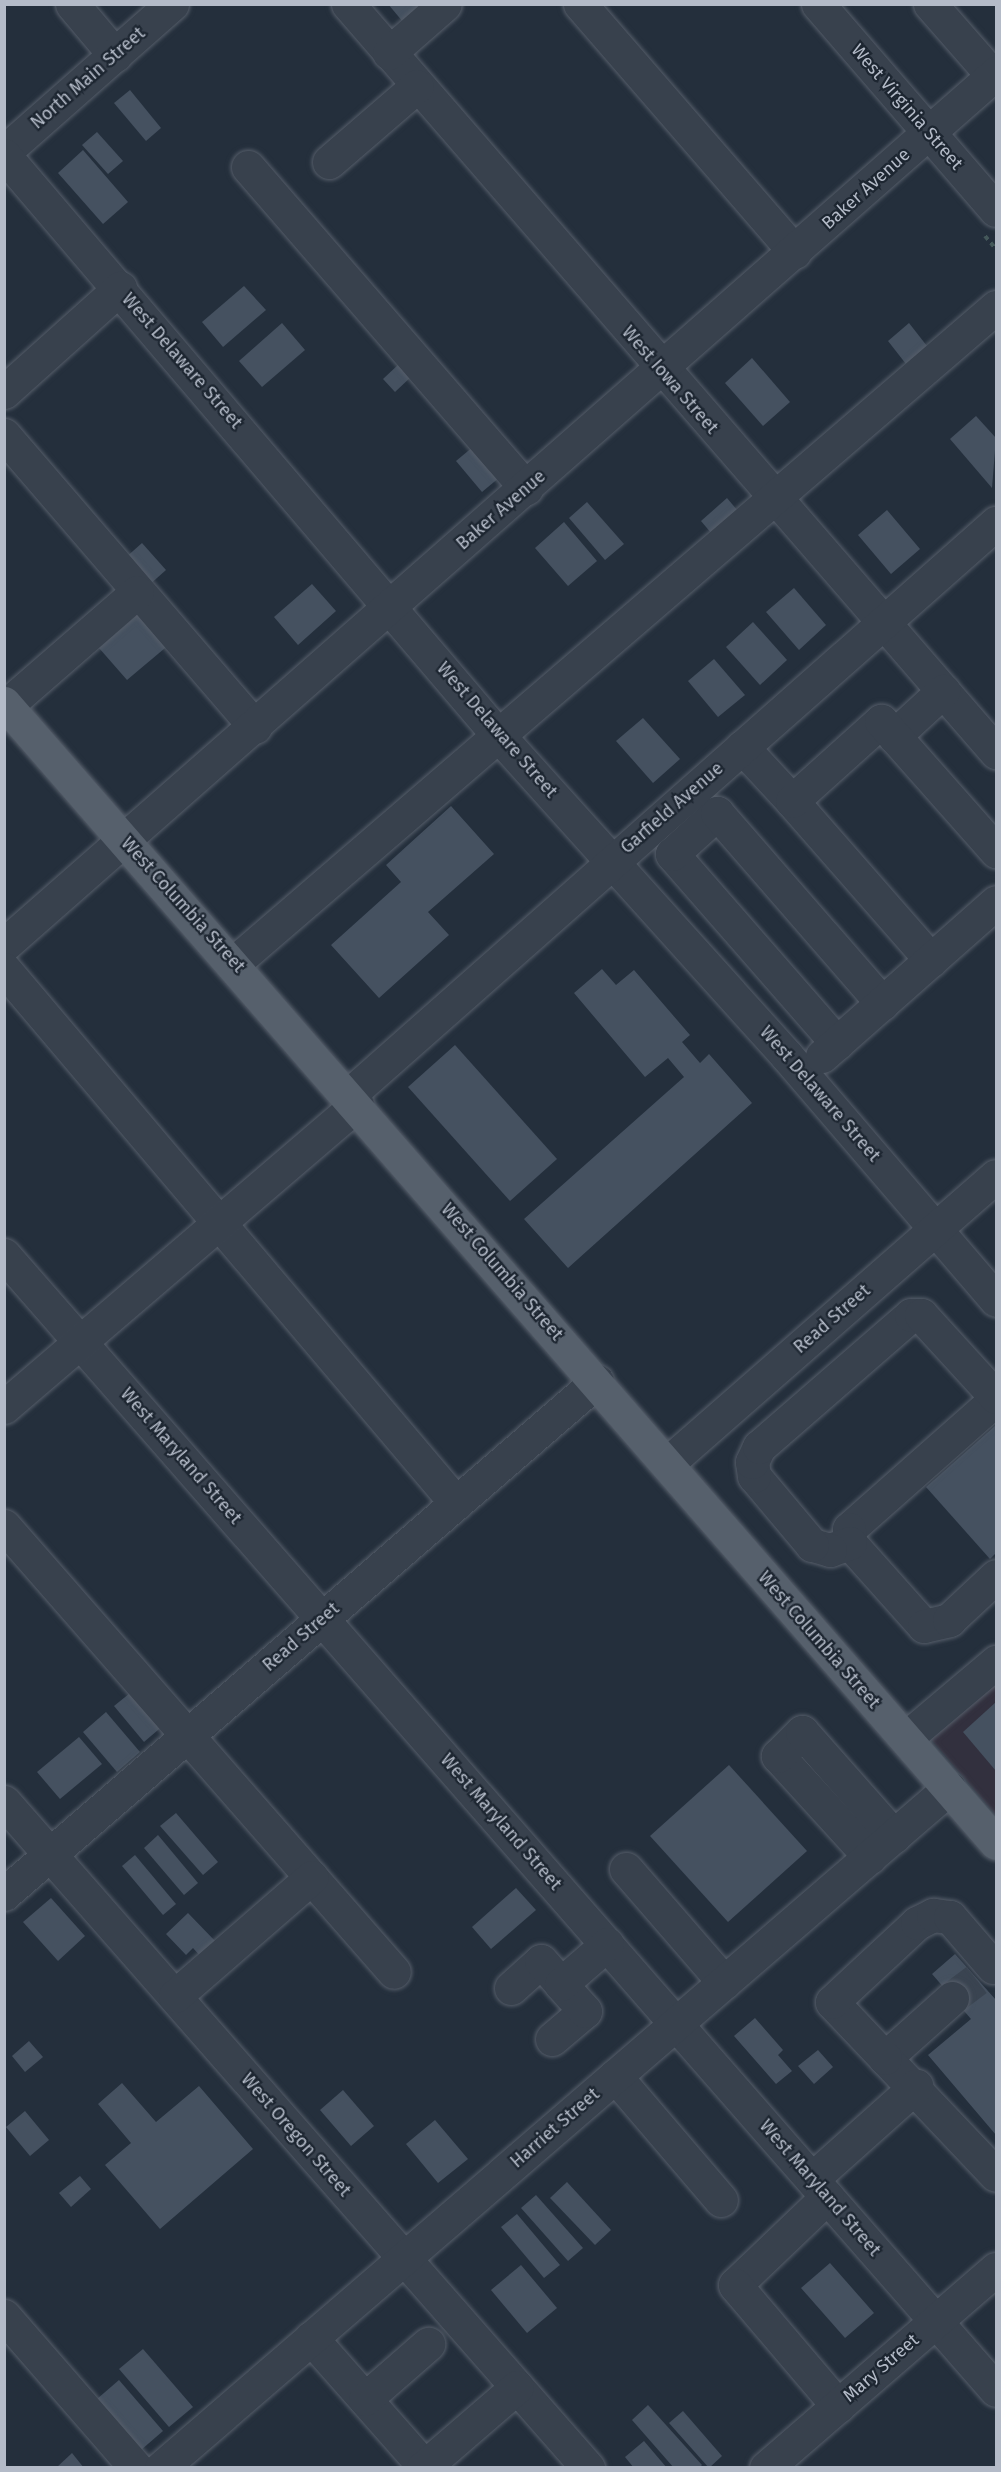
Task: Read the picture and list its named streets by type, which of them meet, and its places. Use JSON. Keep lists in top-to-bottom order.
{
  "streets": {
    "main road": ["West Columbia Street"],
    "street": [
      "North Main Street",
      "West Virginia Street",
      "Baker Avenue",
      "West Delaware Street",
      "West Iowa Street",
      "Garfield Avenue",
      "Read Street",
      "West Maryland Street",
      "Harriet Street",
      "West Oregon Street",
      "Mary Street"
    ]
  },
  "crossings": [
    ["North Main Street", "West Delaware Street"],
    ["West Virginia Street", "Baker Avenue"],
    ["Baker Avenue", "West Delaware Street"],
    ["Baker Avenue", "West Iowa Street"],
    ["Baker Avenue", "West Columbia Street"],
    ["West Delaware Street", "Garfield Avenue"],
    ["West Delaware Street", "Read Street"],
    ["West Iowa Street", "Garfield Avenue"],
    ["Garfield Avenue", "West Columbia Street"],
    ["Garfield Avenue", "West Maryland Street"],
    ["West Columbia Street", "Read Street"],
    ["West Columbia Street", "Harriet Street"],
    ["Read Street", "West Maryland Street"],
    ["Read Street", "West Oregon Street"],
    ["West Maryland Street", "Harriet Street"],
    ["West Maryland Street", "Mary Street"],
    ["Harriet Street", "West Oregon Street"]
  ]
}
